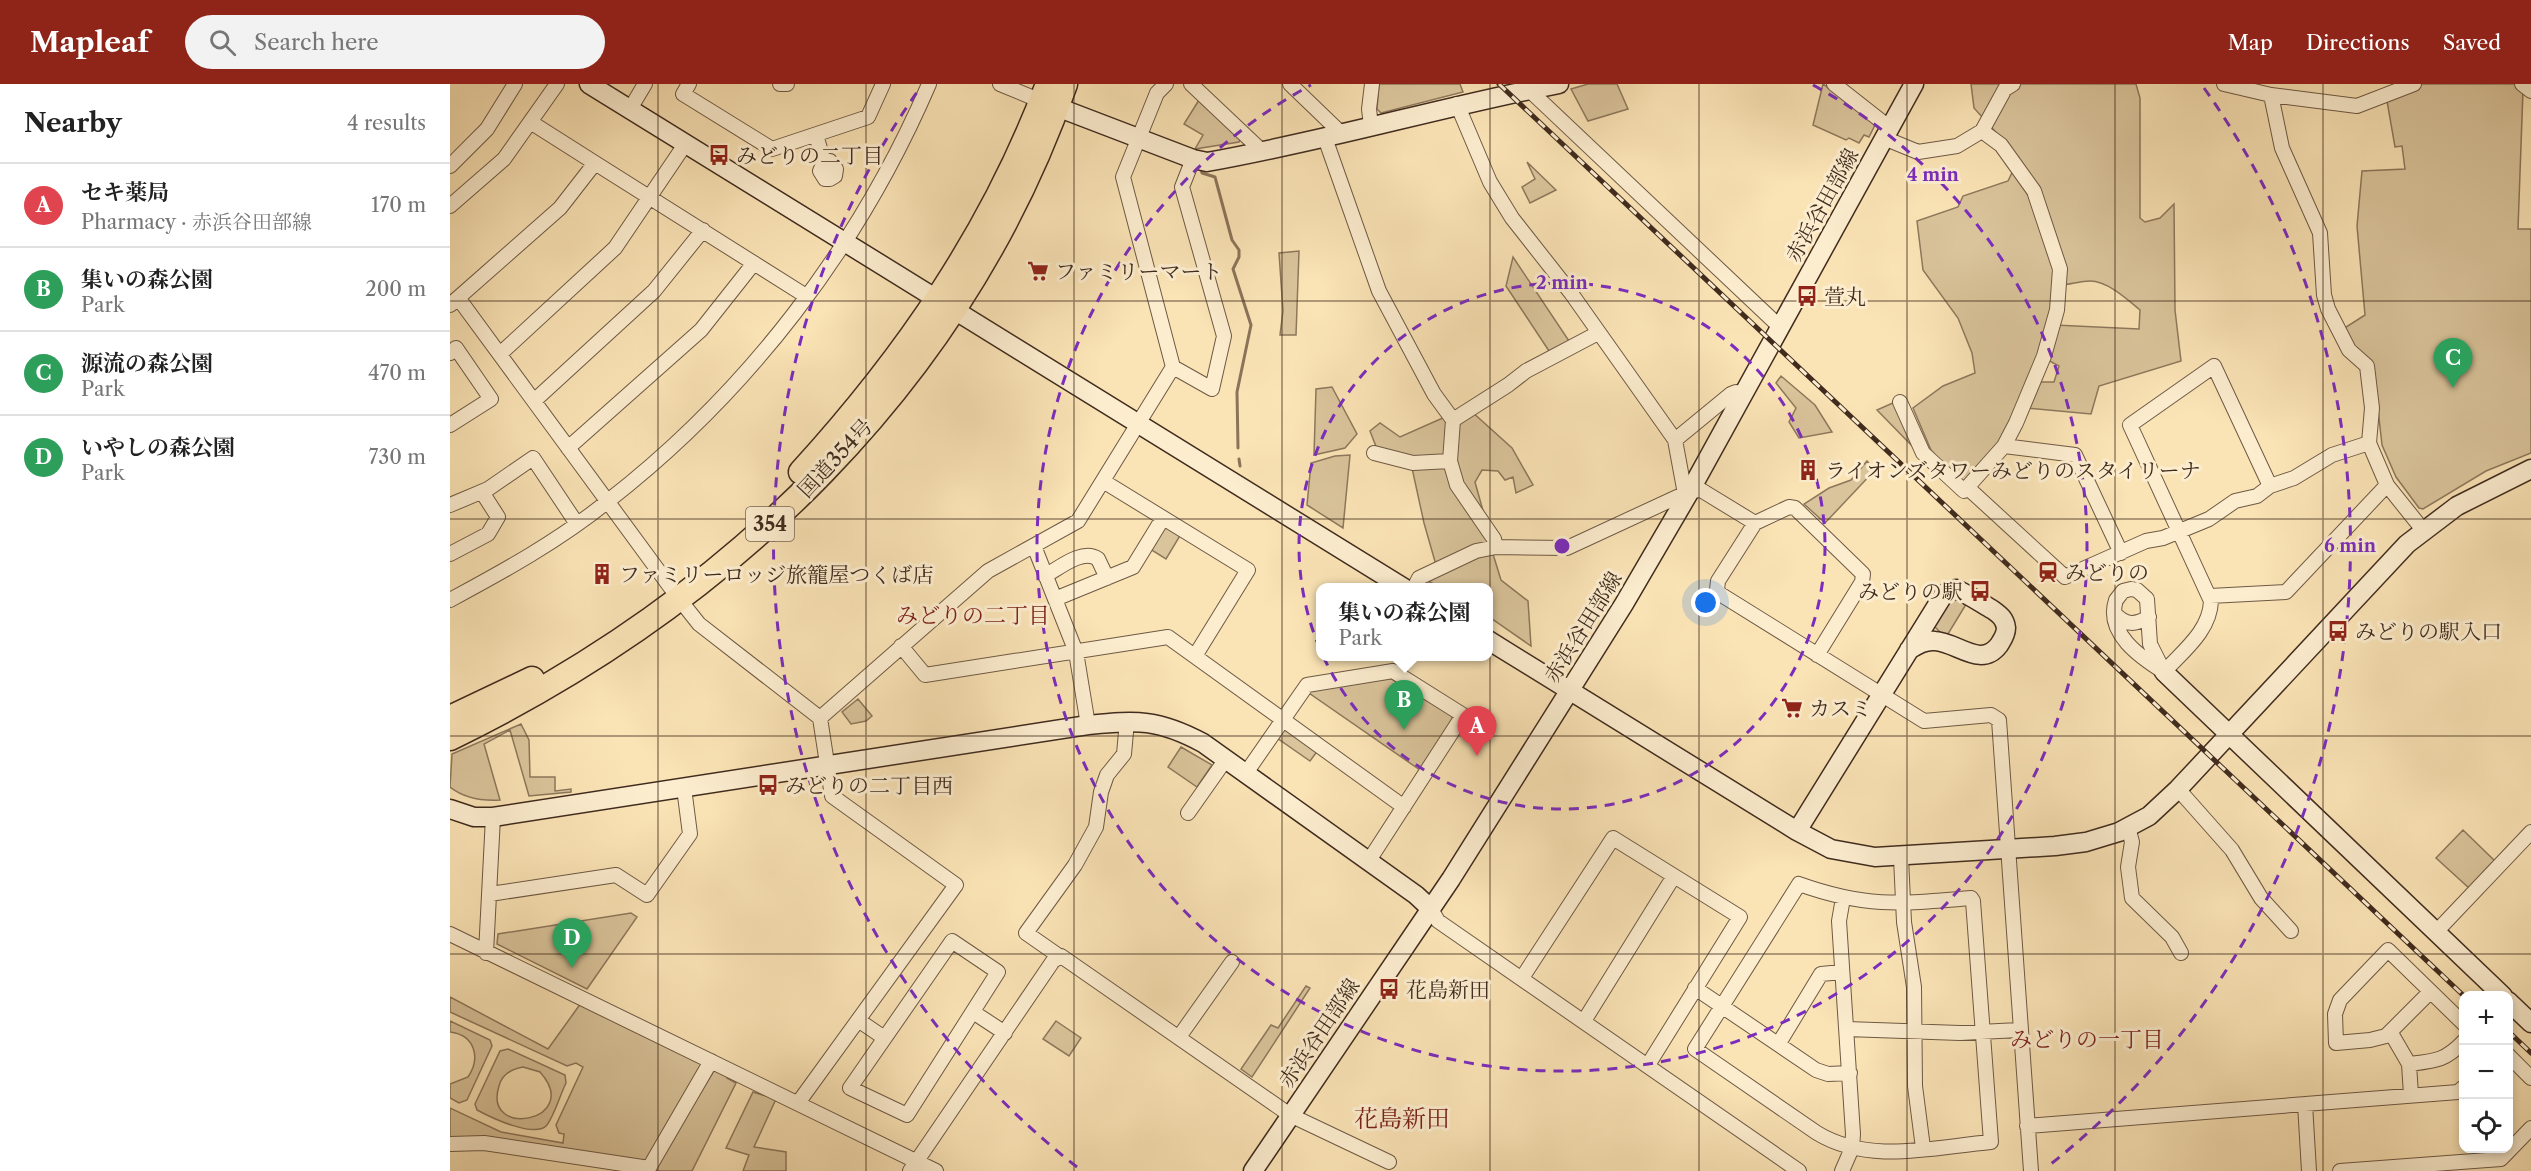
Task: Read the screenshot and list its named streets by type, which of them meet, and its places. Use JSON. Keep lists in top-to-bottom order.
{
  "streets": {
    "highway": ["国道354号", "354"],
    "street": ["赤浜谷田部線"]
  },
  "districts": ["みどりの二丁目", "みどりの一丁目", "花島新田"],
  "places": {
    "bus stop": [
      "みどりの二丁目",
      "萱丸",
      "みどりの駅",
      "みどりの駅入口",
      "みどりの二丁目西",
      "花島新田"
    ],
    "supermarket": ["ファミリーマート", "カスミ"],
    "building": ["ライオンズタワーみどりのスタイリーナ", "ファミリーロッジ旅籠屋つくば店"],
    "station": ["みどりの"]
  },
  "page": {
    "header": "Mapleaf",
    "search": "Search here",
    "nav": ["Map", "Directions", "Saved"],
    "heading": ["Nearby", "4 results"],
    "list": [
      {
        "mark": "A",
        "name": "セキ薬局",
        "note": "Pharmacy · 赤浜谷田部線",
        "value": "170 m"
      },
      {
        "mark": "B",
        "name": "集いの森公園",
        "note": "Park",
        "value": "200 m"
      },
      {
        "mark": "C",
        "name": "源流の森公園",
        "note": "Park",
        "value": "470 m"
      },
      {
        "mark": "D",
        "name": "いやしの森公園",
        "note": "Park",
        "value": "730 m"
      }
    ],
    "pins": [
      "C",
      "B",
      "A",
      "D"
    ],
    "popup": ["集いの森公園", "Park"],
    "map_buttons": ["+", "−"]
  },
  "rings": ["4 min", "2 min", "6 min"]
}
